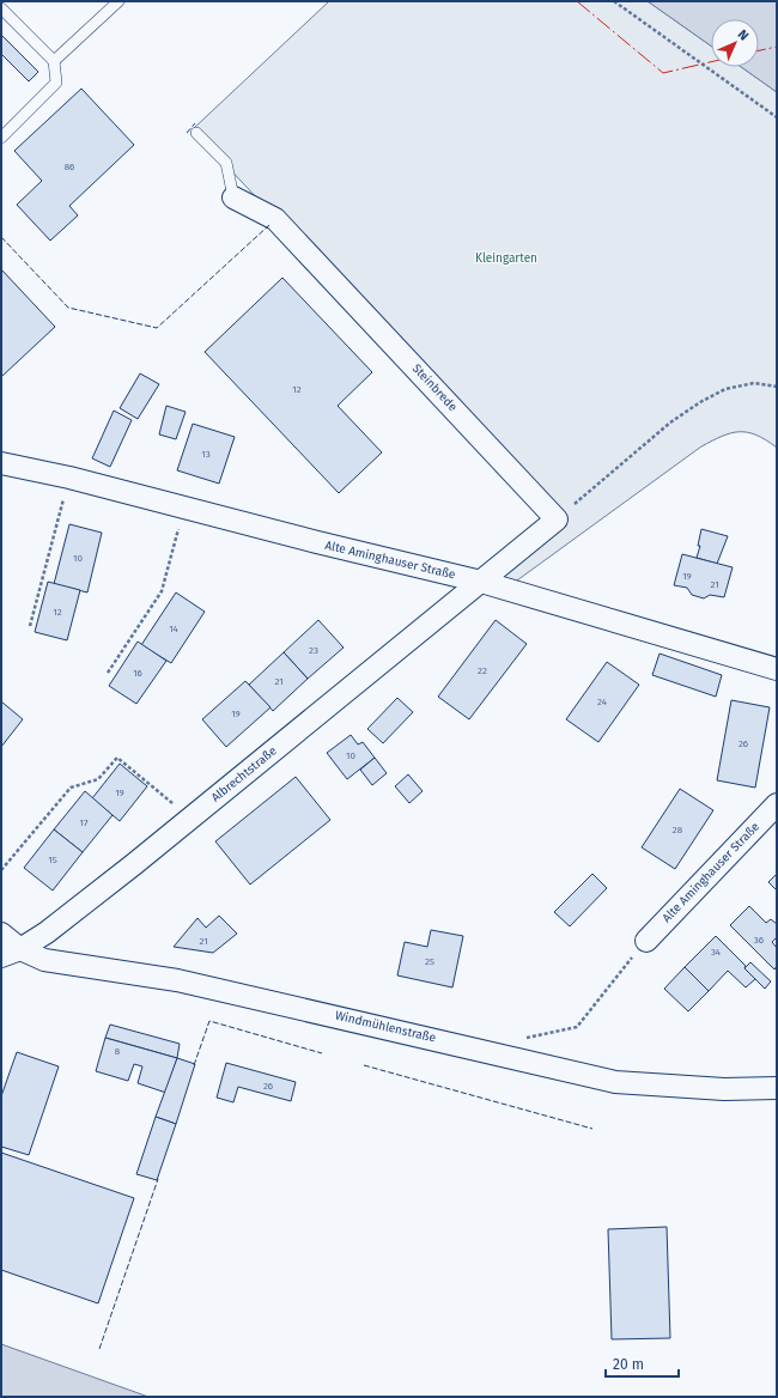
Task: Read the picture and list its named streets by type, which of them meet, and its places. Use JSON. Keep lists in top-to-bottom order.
{
  "streets": {
    "street": [
      "Steinbrede",
      "Alte Aminghauser Straße",
      "Albrechtstraße",
      "Windmühlenstraße"
    ]
  },
  "crossings": [
    ["Alte Aminghauser Straße", "Albrechtstraße"],
    ["Albrechtstraße", "Windmühlenstraße"]
  ],
  "parks": ["Kleingarten"],
  "house_numbers": [
    "86",
    "12",
    "13",
    "10",
    "19",
    "21",
    "12",
    "14",
    "23",
    "22",
    "16",
    "21",
    "24",
    "19",
    "26",
    "10",
    "19",
    "17",
    "28",
    "15",
    "36",
    "21",
    "34",
    "25",
    "8",
    "26"
  ],
  "scale_bar": "20 m",
  "north": "top right"
}
